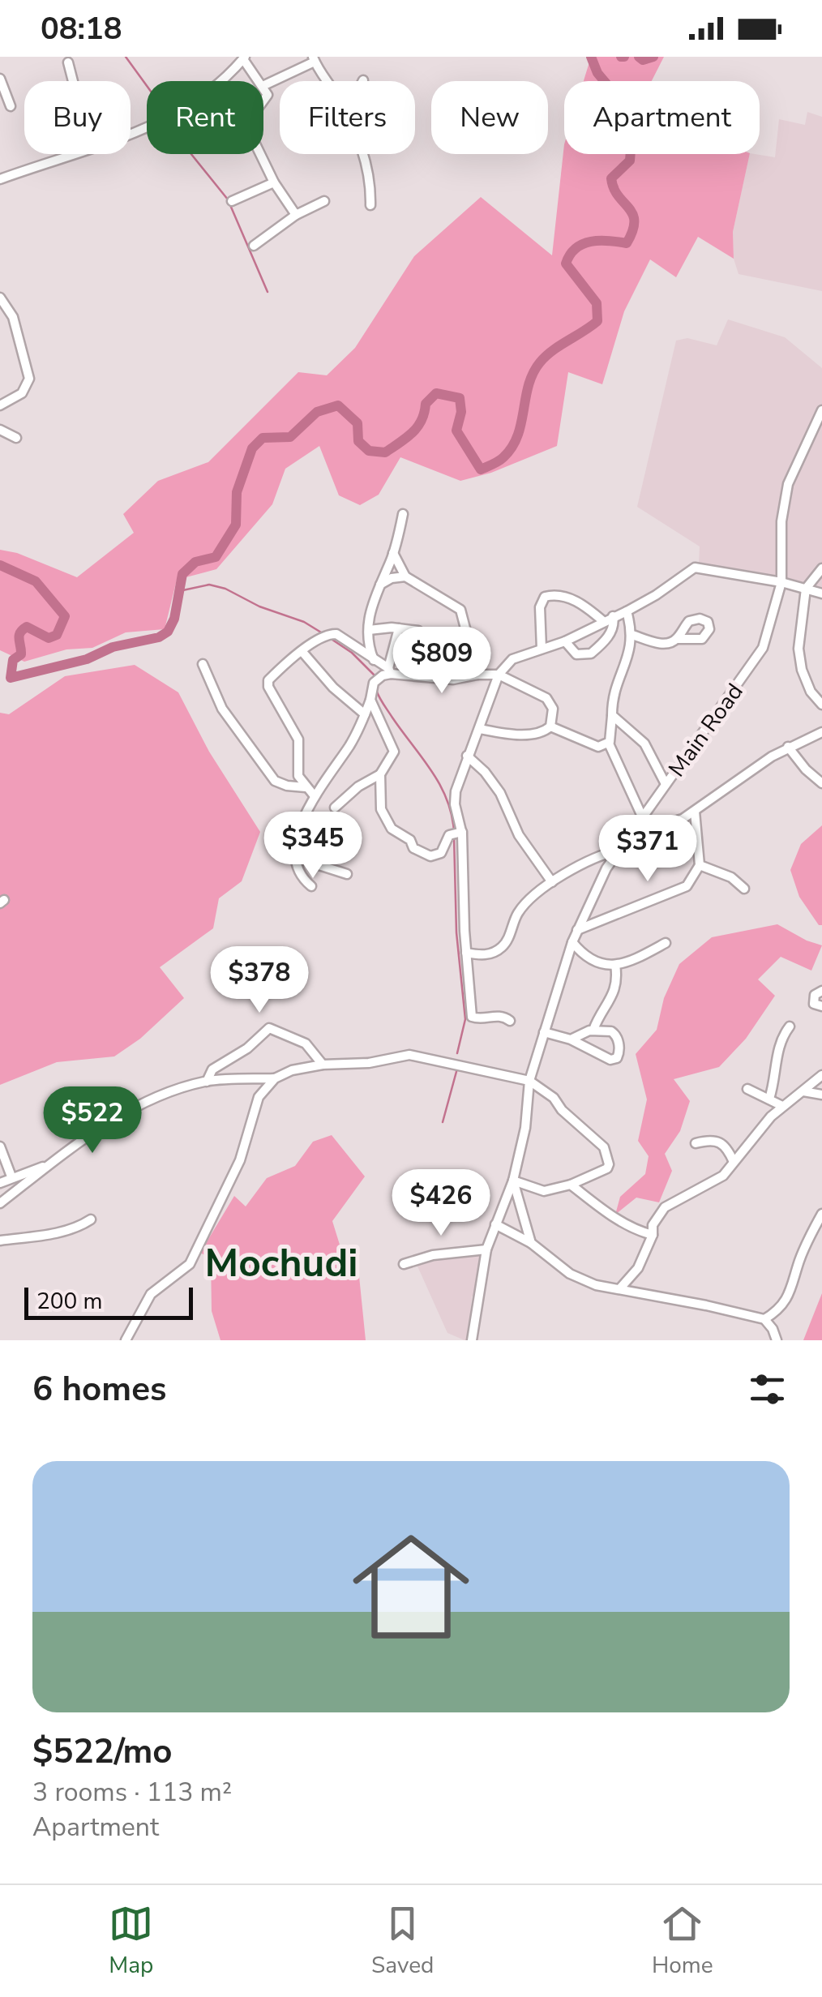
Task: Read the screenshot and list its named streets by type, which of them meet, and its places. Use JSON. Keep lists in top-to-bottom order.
{
  "streets": {
    "street": ["Main Road"]
  },
  "districts": ["Mochudi"],
  "scale_bar": "200 m",
  "page": {
    "status": "08:18",
    "chip": [
      "Buy",
      "Rent",
      "Filters",
      "New",
      "Apartment"
    ],
    "price": [
      "$809",
      "$345",
      "$371",
      "$378",
      "$522",
      "$426"
    ],
    "scale": "200 m",
    "heading": "6 homes",
    "list": [
      {
        "name": "$522/mo",
        "note": "3 rooms · 113 m² · Apartment"
      }
    ],
    "tabs": ["Map", "Saved", "Home"]
  }
}
